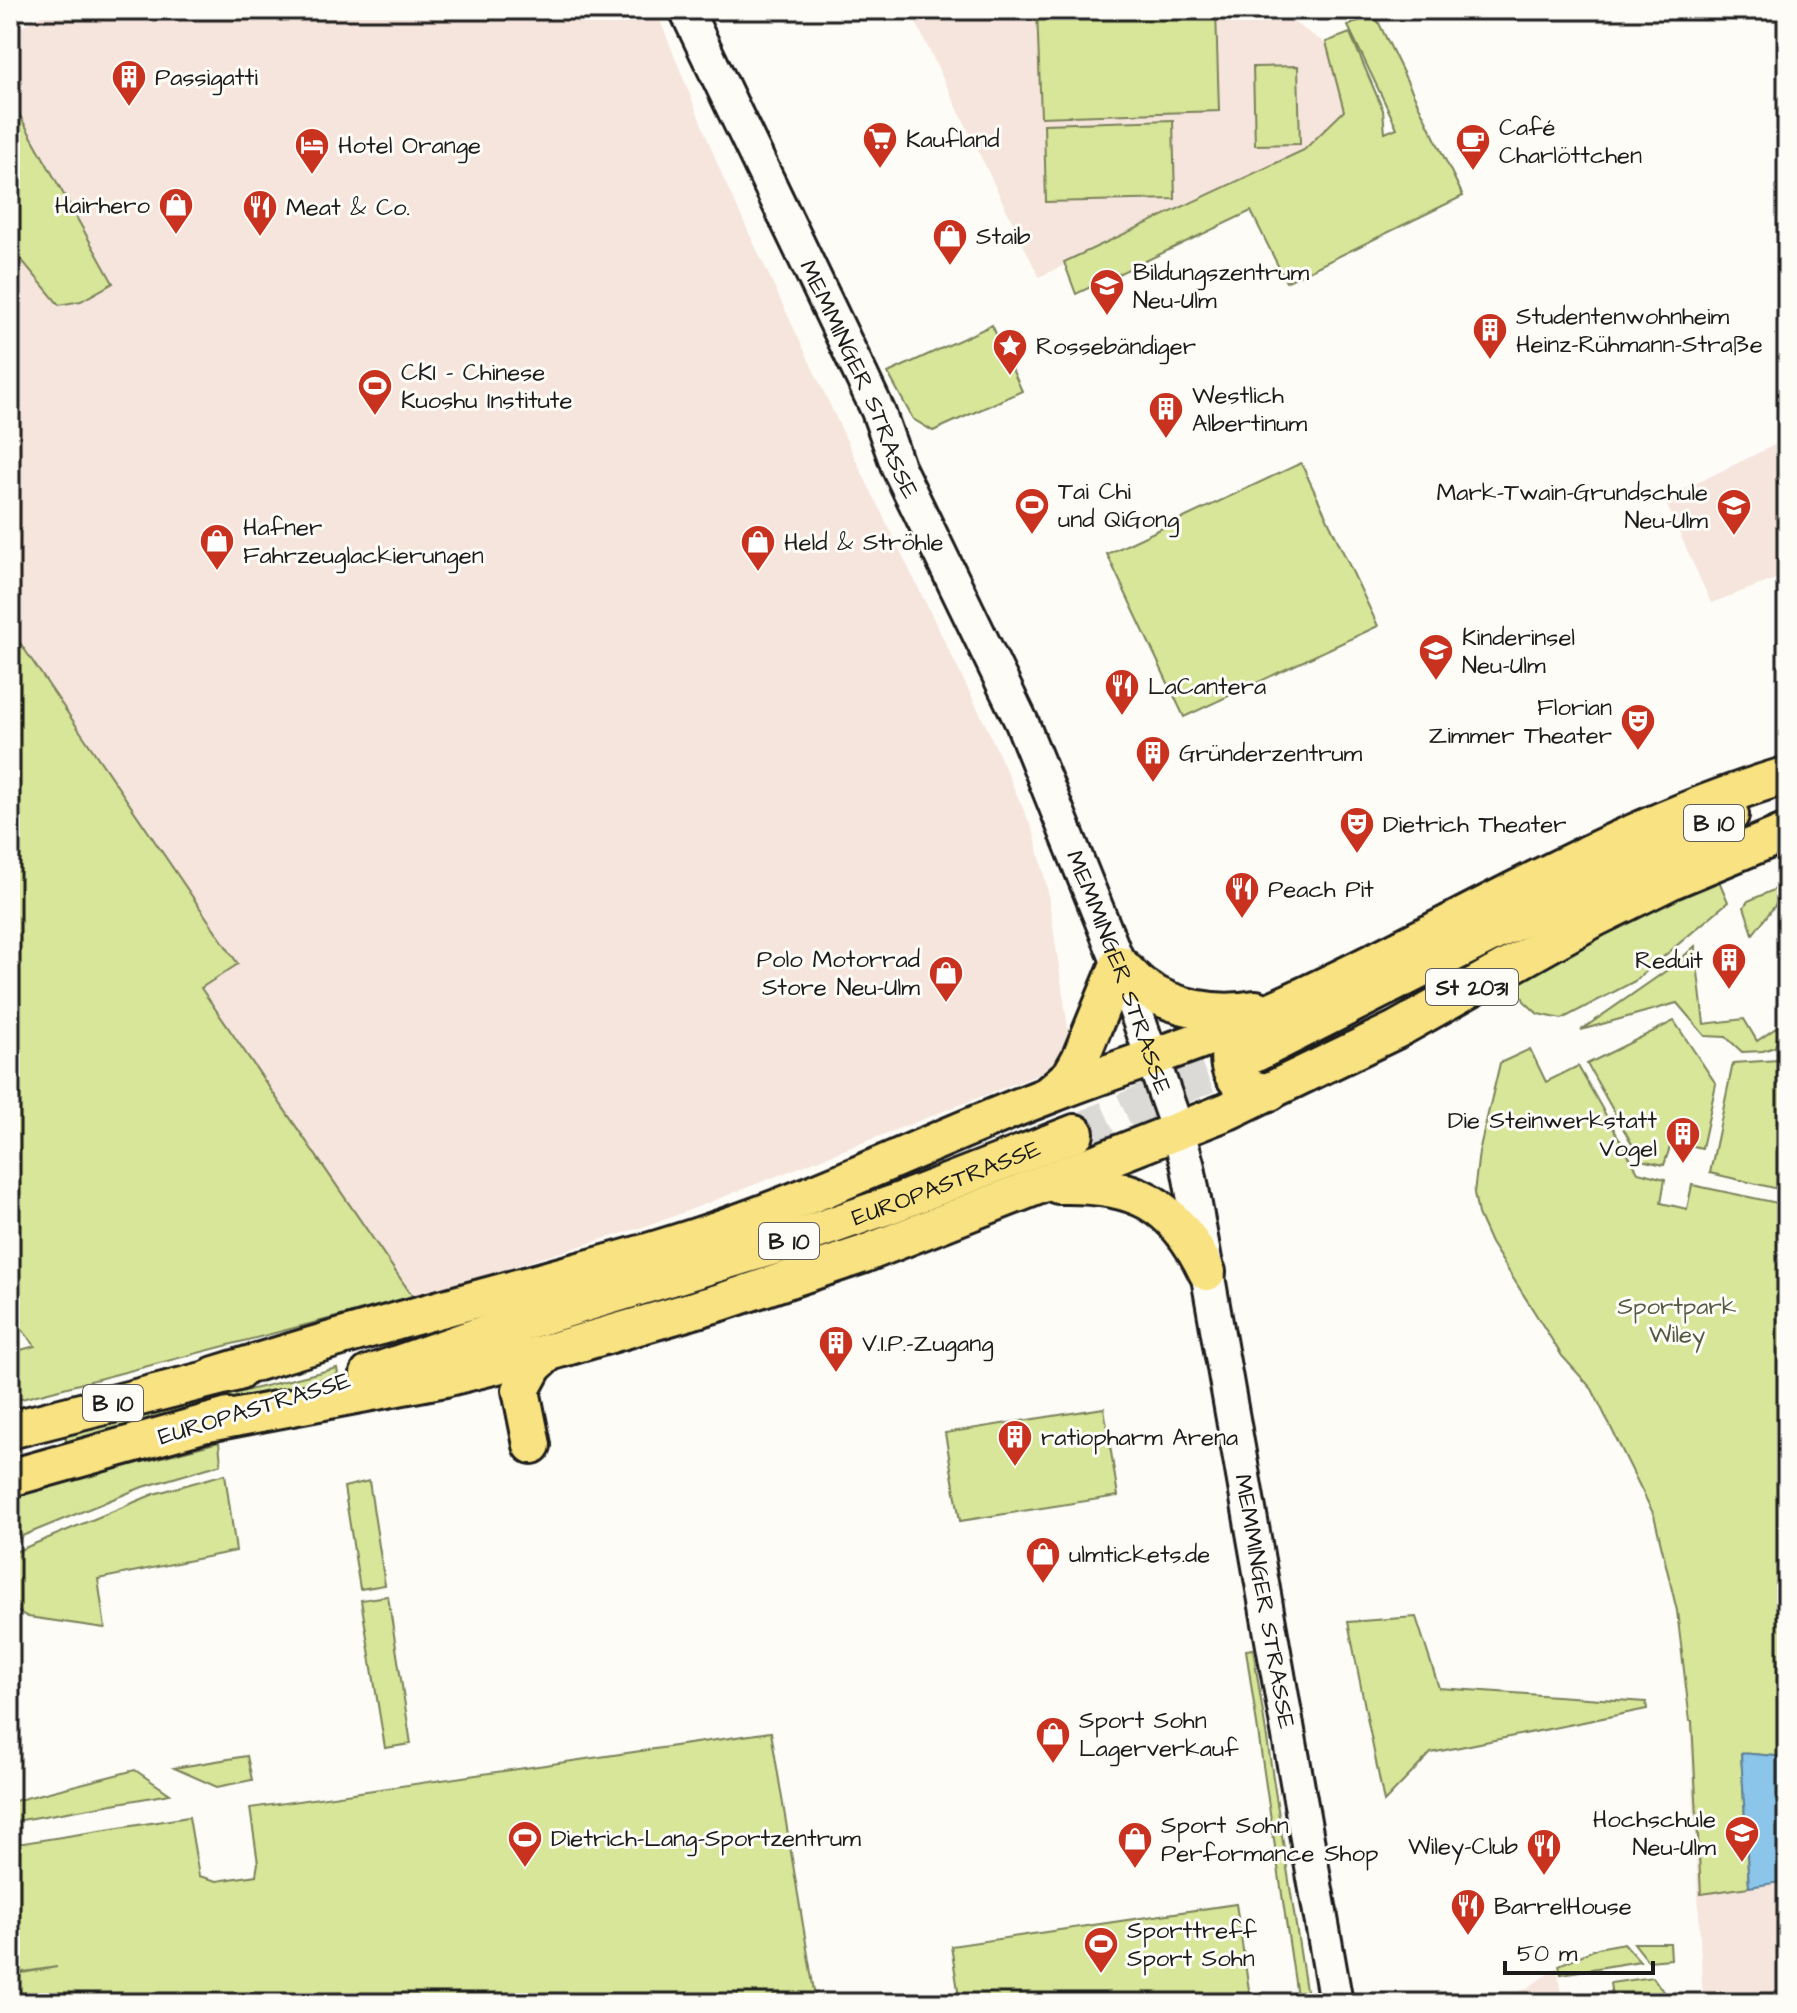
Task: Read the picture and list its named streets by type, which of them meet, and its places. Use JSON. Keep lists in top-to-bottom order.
{
  "streets": {
    "main road": [
      "MEMMINGER STRASSE",
      "B 10",
      "St 2031",
      "EUROPASTRASSE"
    ]
  },
  "crossings": [
    ["MEMMINGER STRASSE", "St 2031"],
    ["B 10", "St 2031"]
  ],
  "parks": ["Sportpark Wiley"],
  "places": {
    "building": [
      "Passigatti",
      "Studentenwohnheim Heinz-Rühmann-Straße",
      "Westlich Albertinum",
      "Gründerzentrum",
      "Reduit",
      "Die Steinwerkstatt Vogel",
      "V.I.P.-Zugang",
      "ratiopharm Arena"
    ],
    "supermarket": ["Kaufland"],
    "cafe": ["Café Charlöttchen"],
    "hotel": ["Hotel Orange"],
    "shop": [
      "Hairhero",
      "Staib",
      "Hafner Fahrzeuglackierungen",
      "Held & Ströhle",
      "Polo Motorrad Store Neu-Ulm",
      "ulmtickets.de",
      "Sport Sohn Lagerverkauf",
      "Sport Sohn Performance Shop"
    ],
    "restaurant": [
      "Meat & Co.",
      "LaCantera",
      "Peach Pit",
      "Wiley-Club",
      "BarrelHouse"
    ],
    "school or university": [
      "Bildungszentrum Neu-Ulm",
      "Mark-Twain-Grundschule Neu-Ulm",
      "Kinderinsel Neu-Ulm",
      "Hochschule Neu-Ulm"
    ],
    "place": ["Rossebändiger"],
    "sports": [
      "CKI - Chinese Kuoshu Institute",
      "Tai Chi und QiGong",
      "Dietrich-Lang-Sportzentrum",
      "Sporttreff Sport Sohn"
    ],
    "theatre": ["Florian Zimmer Theater", "Dietrich Theater"]
  },
  "scale_bar": "50 m"
}
